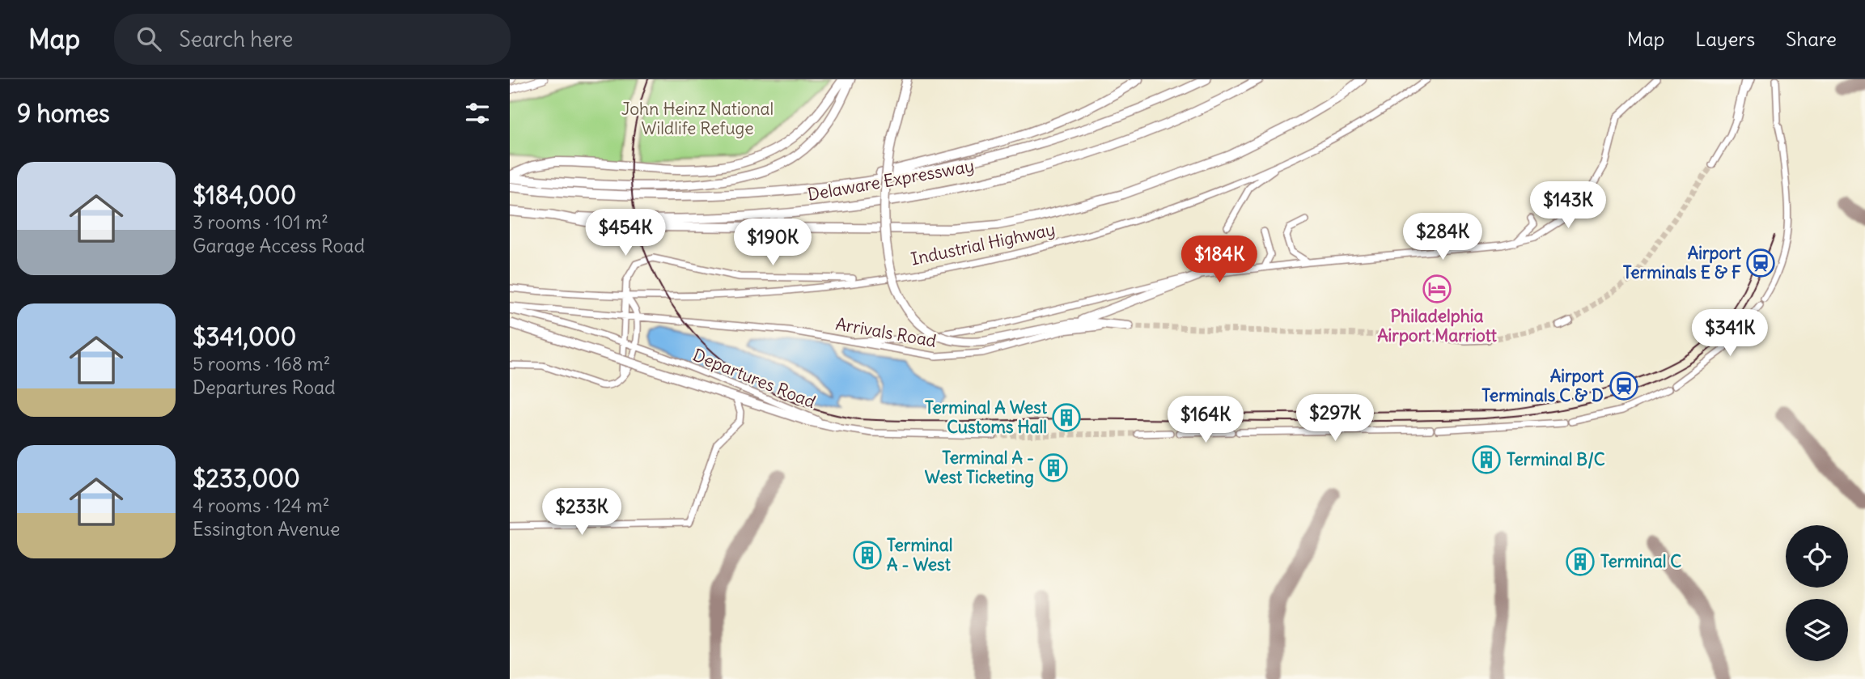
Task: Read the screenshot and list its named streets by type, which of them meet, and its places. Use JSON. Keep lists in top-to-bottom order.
{
  "streets": {
    "highway": ["Delaware Expressway"],
    "street": ["Industrial Highway", "Arrivals Road", "Departures Road"]
  },
  "parks": ["John Heinz National Wildlife Refuge"],
  "places": {
    "station": ["Airport Terminals E & F", "Airport Terminals C & D"],
    "hotel": ["Philadelphia Airport Marriott"],
    "building": [
      "Terminal A West Customs Hall",
      "Terminal B/C",
      "Terminal A - West Ticketing",
      "Terminal A - West",
      "Terminal C"
    ]
  },
  "page": {
    "header": "Map",
    "search": "Search here",
    "nav": ["Map", "Layers", "Share"],
    "heading": "9 homes",
    "list": [
      {
        "name": "$184,000",
        "note": "3 rooms · 101 m² · Garage Access Road"
      },
      {
        "name": "$341,000",
        "note": "5 rooms · 168 m² · Departures Road"
      },
      {
        "name": "$233,000",
        "note": "4 rooms · 124 m² · Essington Avenue"
      }
    ],
    "price": [
      "$143K",
      "$454K",
      "$284K",
      "$190K",
      "$184K",
      "$341K",
      "$297K",
      "$164K",
      "$233K"
    ]
  }
}
